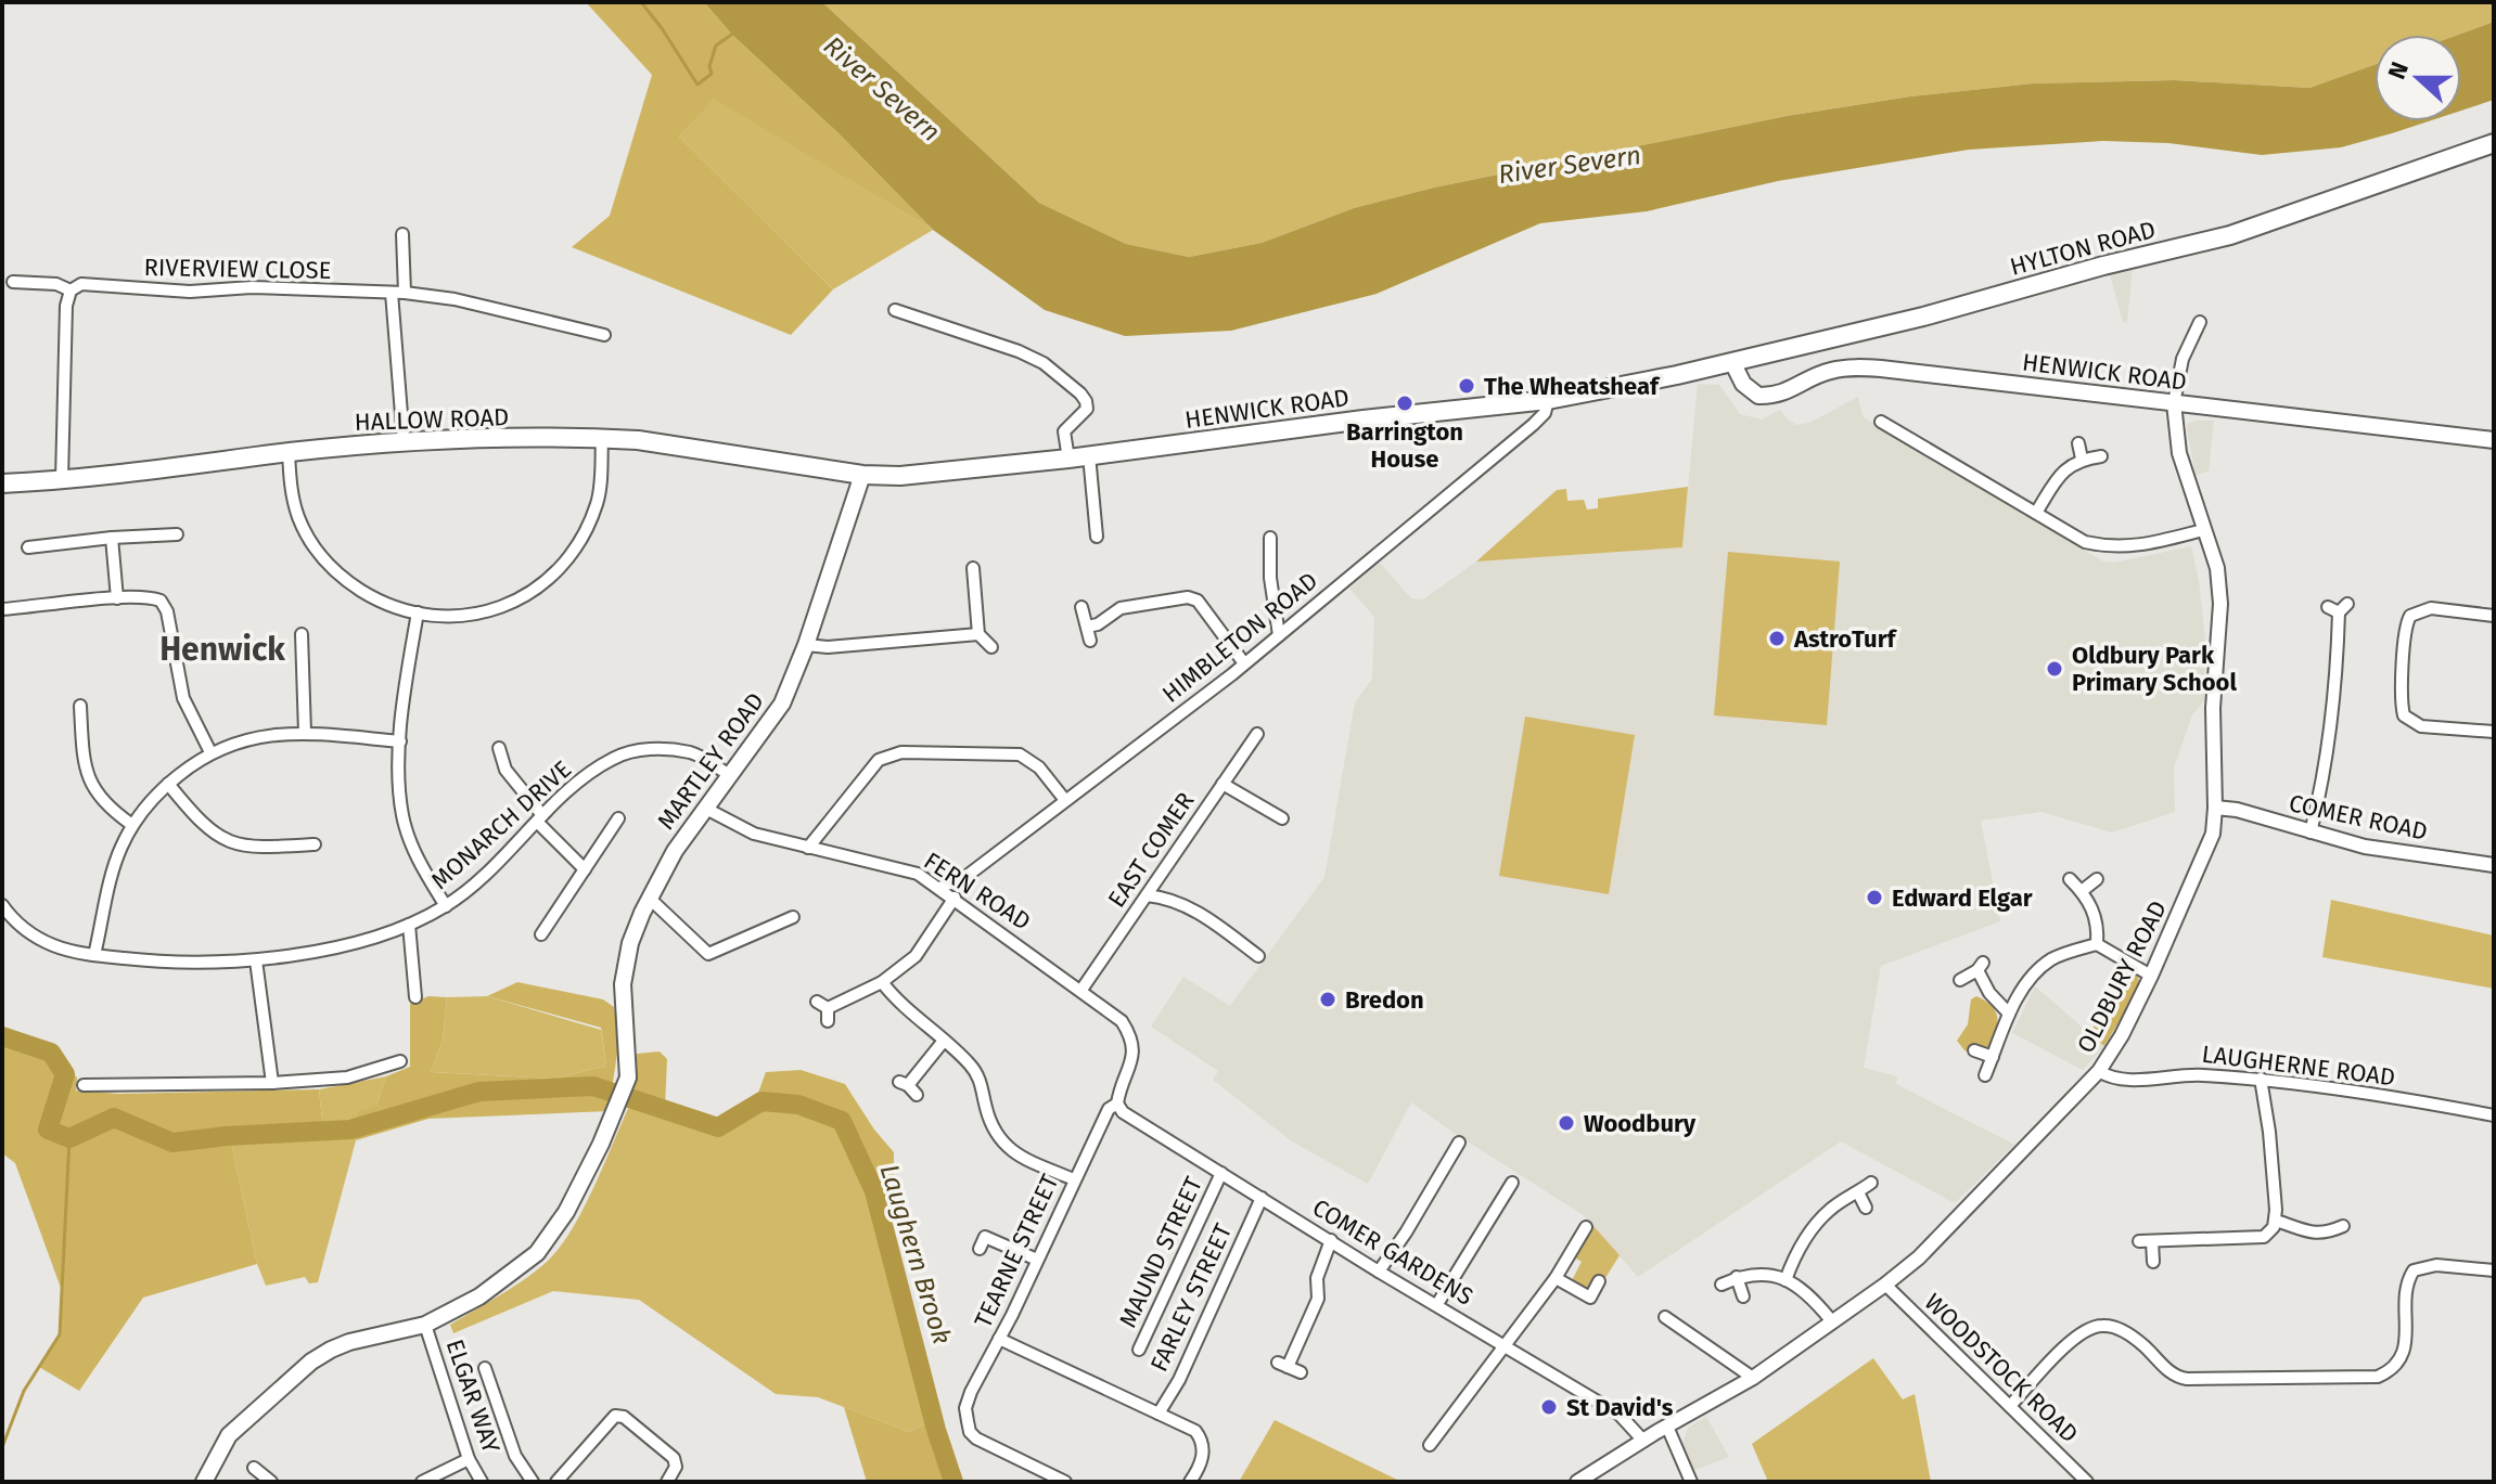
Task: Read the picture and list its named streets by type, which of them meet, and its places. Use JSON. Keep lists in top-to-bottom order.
{
  "streets": {
    "main road": [
      "HYLTON ROAD",
      "HENWICK ROAD",
      "HALLOW ROAD",
      "MARTLEY ROAD"
    ],
    "street": [
      "RIVERVIEW CLOSE",
      "HIMBLETON ROAD",
      "COMER ROAD",
      "MONARCH DRIVE",
      "EAST COMER",
      "FERN ROAD",
      "OLDBURY ROAD",
      "LAUGHERNE ROAD",
      "TEARNE STREET",
      "MAUND STREET",
      "COMER GARDENS",
      "FARLEY STREET",
      "WOODSTOCK ROAD",
      "ELGAR WAY"
    ]
  },
  "crossings": [
    ["HYLTON ROAD", "HENWICK ROAD"],
    ["HENWICK ROAD", "HALLOW ROAD"],
    ["HENWICK ROAD", "HIMBLETON ROAD"],
    ["HENWICK ROAD", "MARTLEY ROAD"],
    ["HENWICK ROAD", "OLDBURY ROAD"],
    ["HALLOW ROAD", "MARTLEY ROAD"],
    ["HIMBLETON ROAD", "FERN ROAD"],
    ["MARTLEY ROAD", "MONARCH DRIVE"],
    ["MARTLEY ROAD", "FERN ROAD"],
    ["MARTLEY ROAD", "ELGAR WAY"],
    ["COMER ROAD", "OLDBURY ROAD"],
    ["EAST COMER", "FERN ROAD"],
    ["FERN ROAD", "TEARNE STREET"],
    ["FERN ROAD", "COMER GARDENS"],
    ["OLDBURY ROAD", "LAUGHERNE ROAD"],
    ["OLDBURY ROAD", "COMER GARDENS"],
    ["OLDBURY ROAD", "WOODSTOCK ROAD"],
    ["TEARNE STREET", "COMER GARDENS"],
    ["MAUND STREET", "COMER GARDENS"],
    ["COMER GARDENS", "FARLEY STREET"]
  ],
  "districts": ["Henwick"],
  "water": ["River Severn", "Laughern Brook"],
  "places": [
    "The Wheatsheaf",
    "Barrington House",
    "AstroTurf",
    "Oldbury Park Primary School",
    "Edward Elgar",
    "Bredon",
    "Woodbury",
    "St David's"
  ],
  "north": "left"
}
